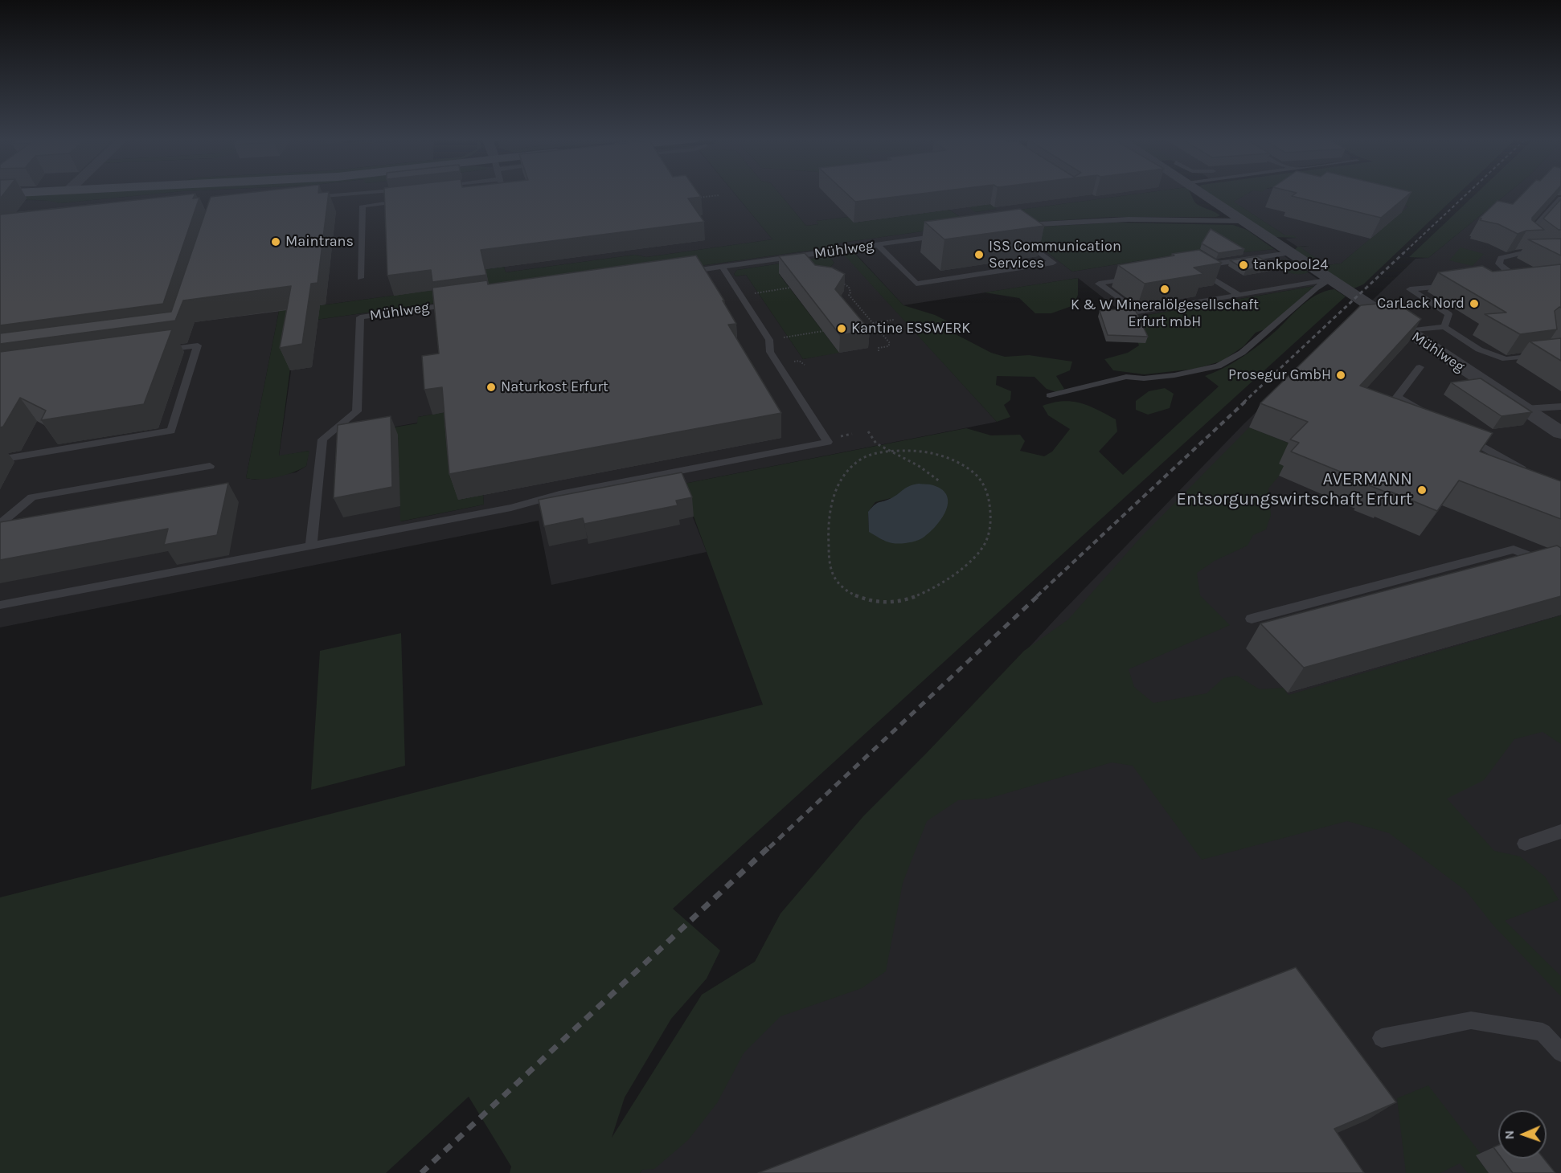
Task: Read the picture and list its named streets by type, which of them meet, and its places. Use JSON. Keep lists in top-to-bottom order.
{
  "streets": {
    "street": ["Mühlweg"]
  },
  "places": [
    "Maintrans",
    "ISS Communication Services",
    "tankpool24",
    "K & W Mineralölgesellschaft Erfurt mbH",
    "CarLack Nord",
    "Kantine ESSWERK",
    "Prosegur GmbH",
    "Naturkost Erfurt",
    "AVERMANN Entsorgungswirtschaft Erfurt"
  ],
  "north": "left"
}
